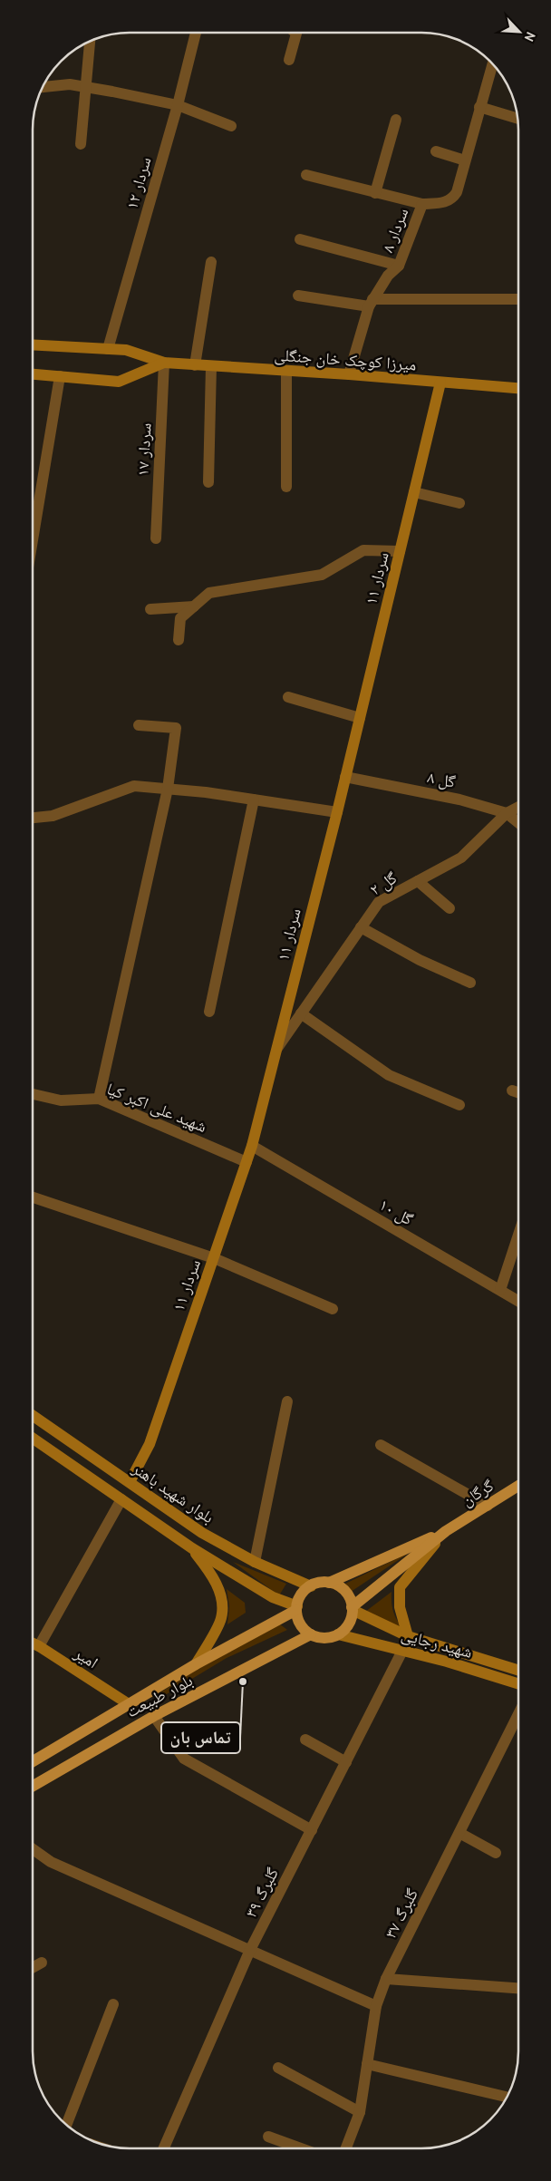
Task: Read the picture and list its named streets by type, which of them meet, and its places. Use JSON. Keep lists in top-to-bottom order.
{
  "streets": {
    "main road": [
      "میرزا کوچک خان جنگلی",
      "سردار ۱۱",
      "بلوار شهید باهنر",
      "گرگان",
      "شهید رجایی",
      "امیر",
      "بلوار طبیعت"
    ],
    "street": [
      "سردار ۱۲",
      "سردار ۸",
      "سردار ۱۷",
      "گل ۸",
      "گل ۲",
      "شهید علی اکبر کیا",
      "گل ۱۰",
      "گلبرگ ۳۹",
      "گلبرگ ۳۷"
    ]
  },
  "crossings": [
    ["سردار ۸", "میرزا کوچک خان جنگلی"],
    ["میرزا کوچک خان جنگلی", "سردار ۱۷"],
    ["میرزا کوچک خان جنگلی", "سردار ۱۱"],
    ["سردار ۱۱", "گل ۸"],
    ["سردار ۱۱", "گل ۲"],
    ["سردار ۱۱", "شهید علی اکبر کیا"],
    ["سردار ۱۱", "گل ۱۰"],
    ["سردار ۱۱", "بلوار شهید باهنر"],
    ["گل ۸", "گل ۲"],
    ["بلوار شهید باهنر", "شهید رجایی"],
    ["بلوار شهید باهنر", "بلوار طبیعت"],
    ["شهید رجایی", "بلوار طبیعت"],
    ["شهید رجایی", "گلبرگ ۳۹"],
    ["امیر", "بلوار طبیعت"]
  ],
  "places": ["تماس بان"],
  "north": "bottom right"
}
